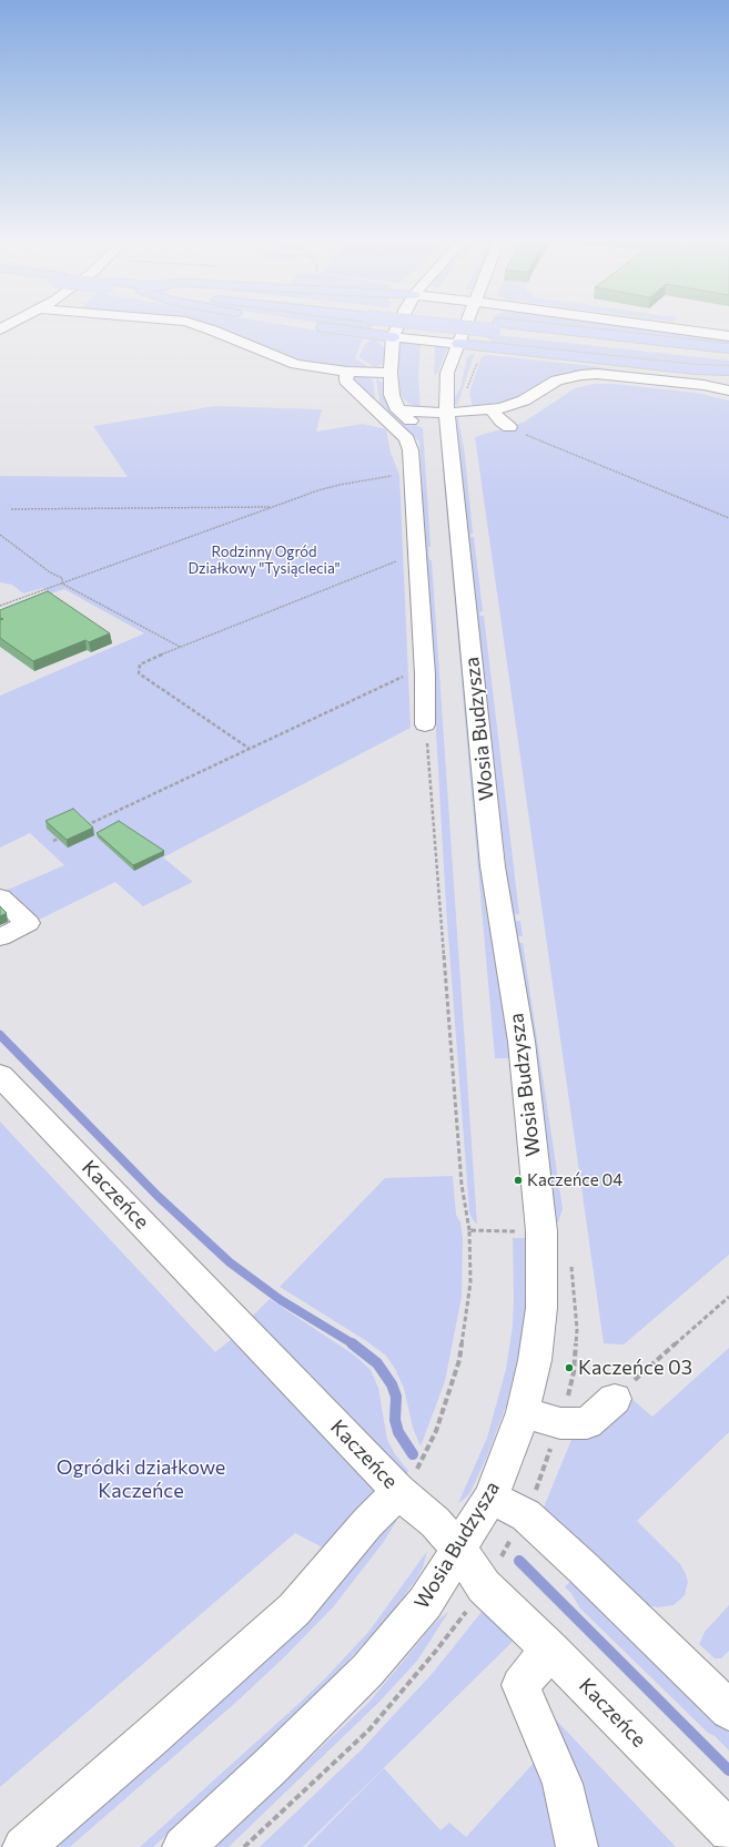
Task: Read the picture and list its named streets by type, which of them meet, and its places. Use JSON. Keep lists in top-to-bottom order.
{
  "streets": {
    "street": ["Wosia Budzysza", "Kaczeńce"]
  },
  "crossings": [
    ["Wosia Budzysza", "Kaczeńce"]
  ],
  "parks": ["Rodzinny Ogród Działkowy \"Tysiąclecia\"", "Ogródki działkowe Kaczeńce"],
  "places": ["Kaczeńce 04", "Kaczeńce 03"]
}
